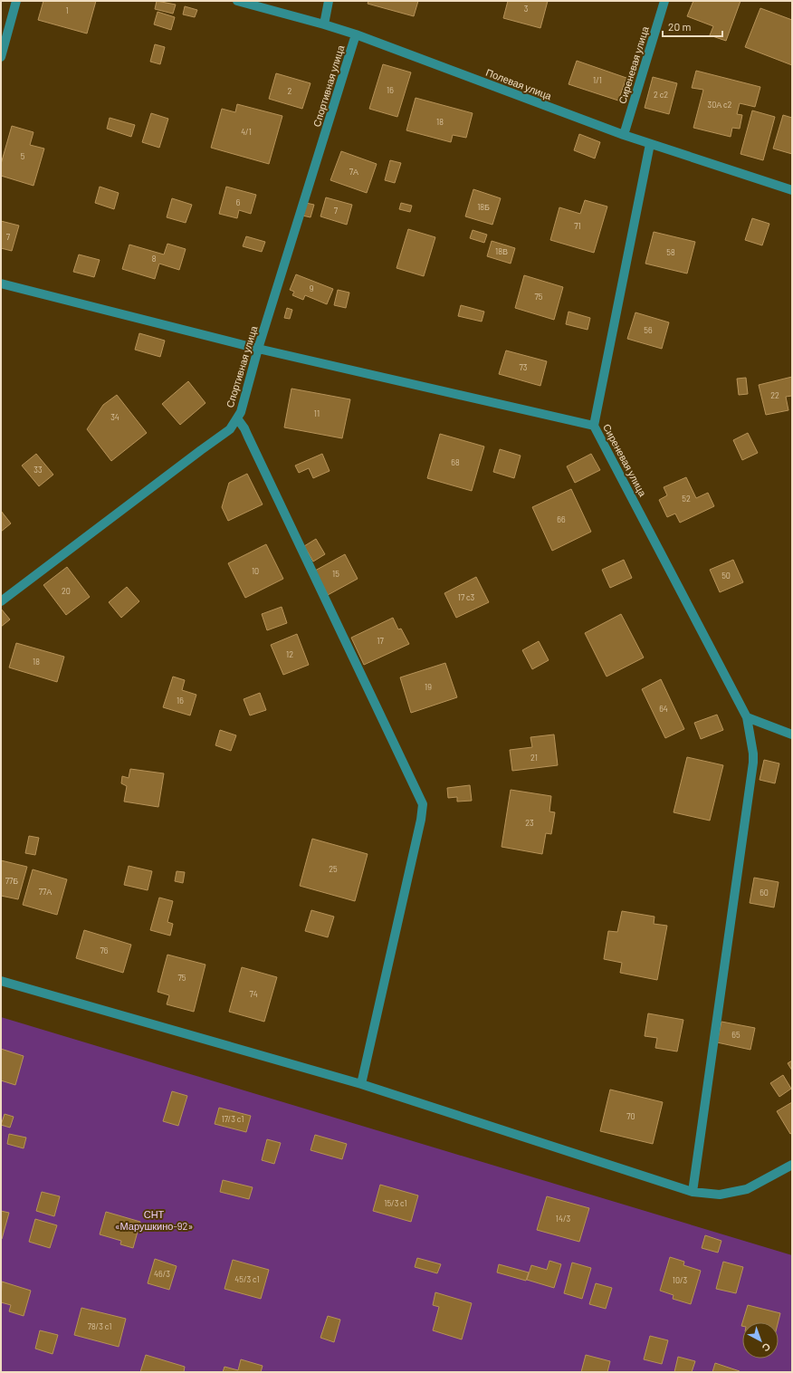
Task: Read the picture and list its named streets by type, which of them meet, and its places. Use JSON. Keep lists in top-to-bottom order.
{
  "streets": {
    "street": ["Сиреневая улица", "Полевая улица", "Спортивная улица"]
  },
  "crossings": [
    ["Сиреневая улица", "Полевая улица"],
    ["Полевая улица", "Спортивная улица"]
  ],
  "parks": ["СНТ «Марушкино-92»"],
  "house_numbers": [
    "3",
    "1",
    "1/1",
    "16",
    "2",
    "2 с2",
    "30А с2",
    "18",
    "4/1",
    "5",
    "7А",
    "6",
    "18Б",
    "7",
    "71",
    "7",
    "18В",
    "58",
    "8",
    "9",
    "75",
    "56",
    "73",
    "22",
    "11",
    "34",
    "68",
    "33",
    "52",
    "66",
    "10",
    "15",
    "50",
    "20",
    "17 с3",
    "17",
    "12",
    "18",
    "19",
    "16",
    "64",
    "21",
    "23",
    "25",
    "77Б",
    "77А",
    "60",
    "76",
    "75",
    "74",
    "65",
    "70",
    "17/3 с1",
    "15/3 с1",
    "14/3",
    "46/3",
    "45/3 с1",
    "10/3",
    "78/3 с1"
  ],
  "scale_bar": "20 m",
  "north": "bottom right"
}
